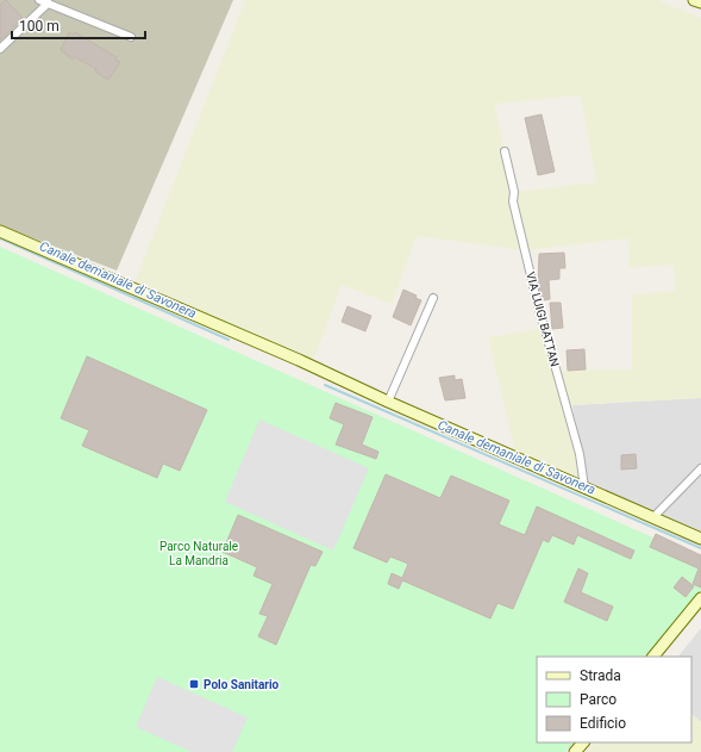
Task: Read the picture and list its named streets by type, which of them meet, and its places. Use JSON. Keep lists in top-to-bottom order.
{
  "streets": {
    "street": ["VIA LUIGI BATTAN"]
  },
  "water": ["Canale demaniale di Savonera"],
  "parks": ["Parco Naturale La Mandria"],
  "places": {
    "transit": ["Polo Sanitario"]
  },
  "legend": ["Strada", "Parco", "Edificio"],
  "scale_bar": "100 m"
}
